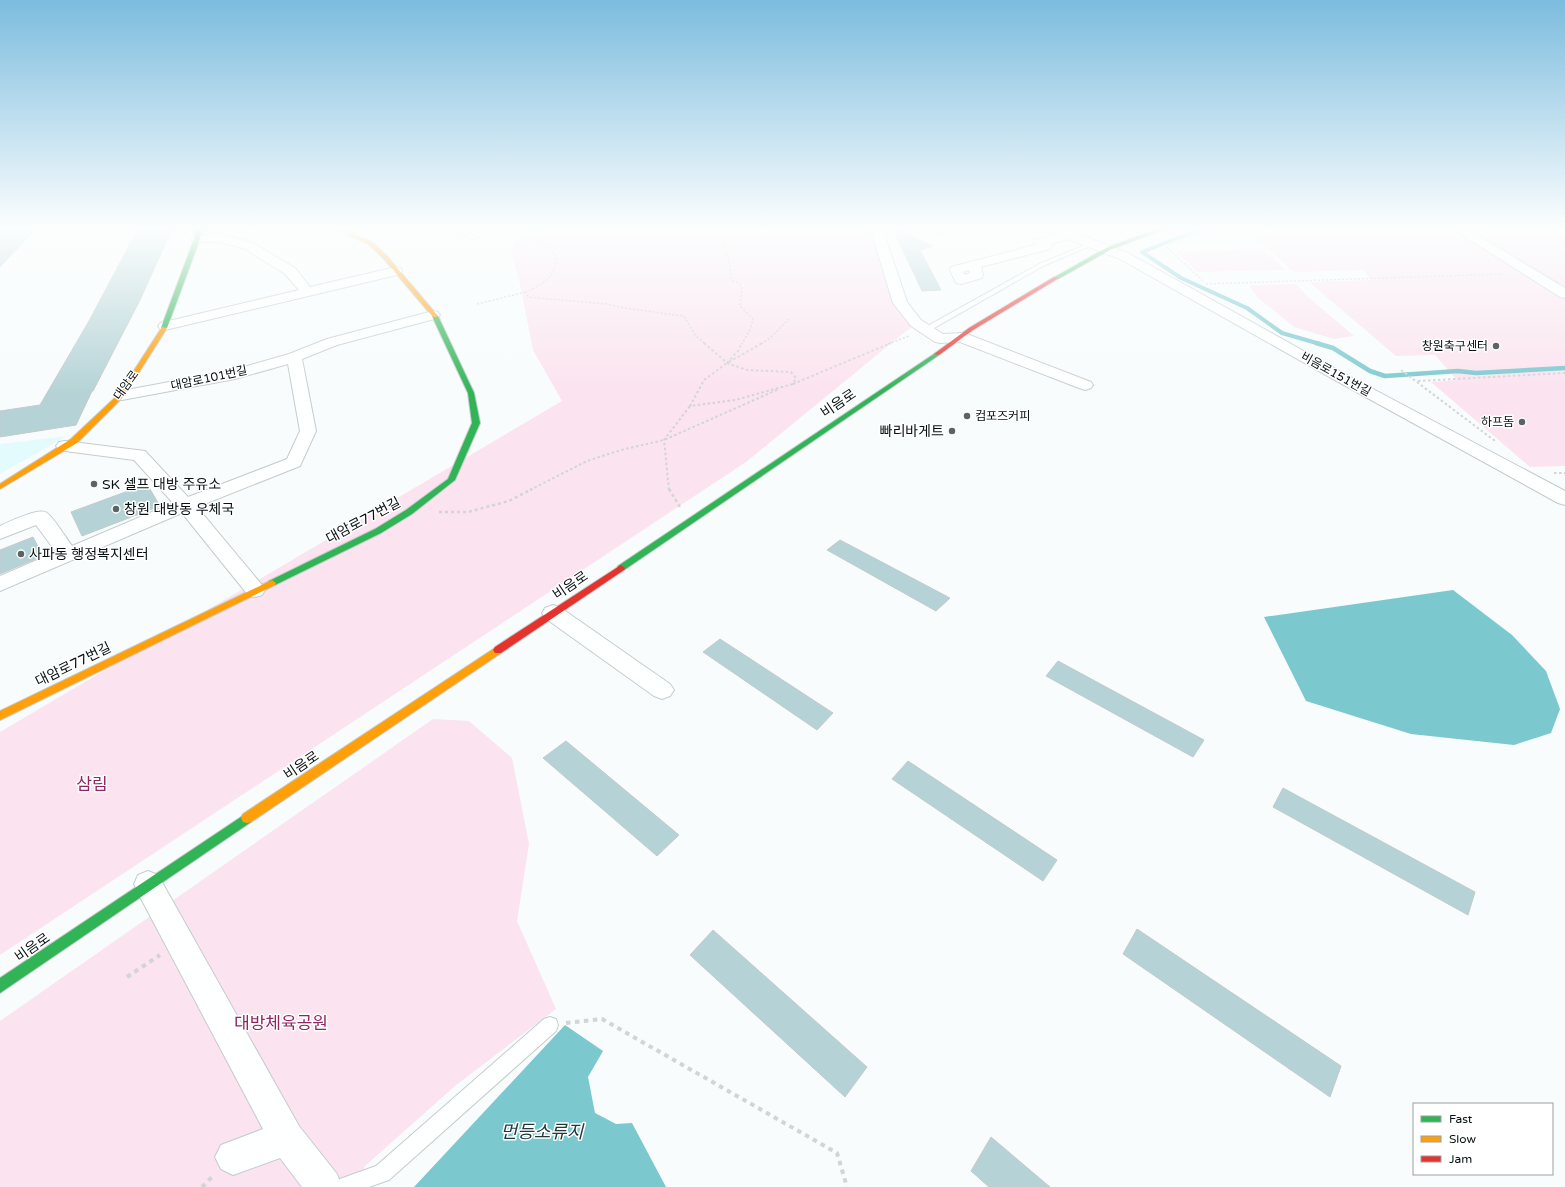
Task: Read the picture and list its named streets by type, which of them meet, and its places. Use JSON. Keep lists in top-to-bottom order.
{
  "streets": {
    "street": [
      "비음로151번길",
      "대암로101번길",
      "대암로",
      "비음로",
      "대암로77번길"
    ]
  },
  "crossings": [
    ["대암로101번길", "대암로"],
    ["대암로101번길", "대암로77번길"]
  ],
  "water": ["먼등소류지"],
  "parks": ["삼림", "대방체육공원"],
  "places": [
    "창원축구센터",
    "컴포즈커피",
    "하프돔",
    "빠리바게트",
    "SK 셀프 대방 주유소",
    "창원 대방동 우체국",
    "사파동 행정복지센터"
  ],
  "legend": ["Fast", "Slow", "Jam"]
}
